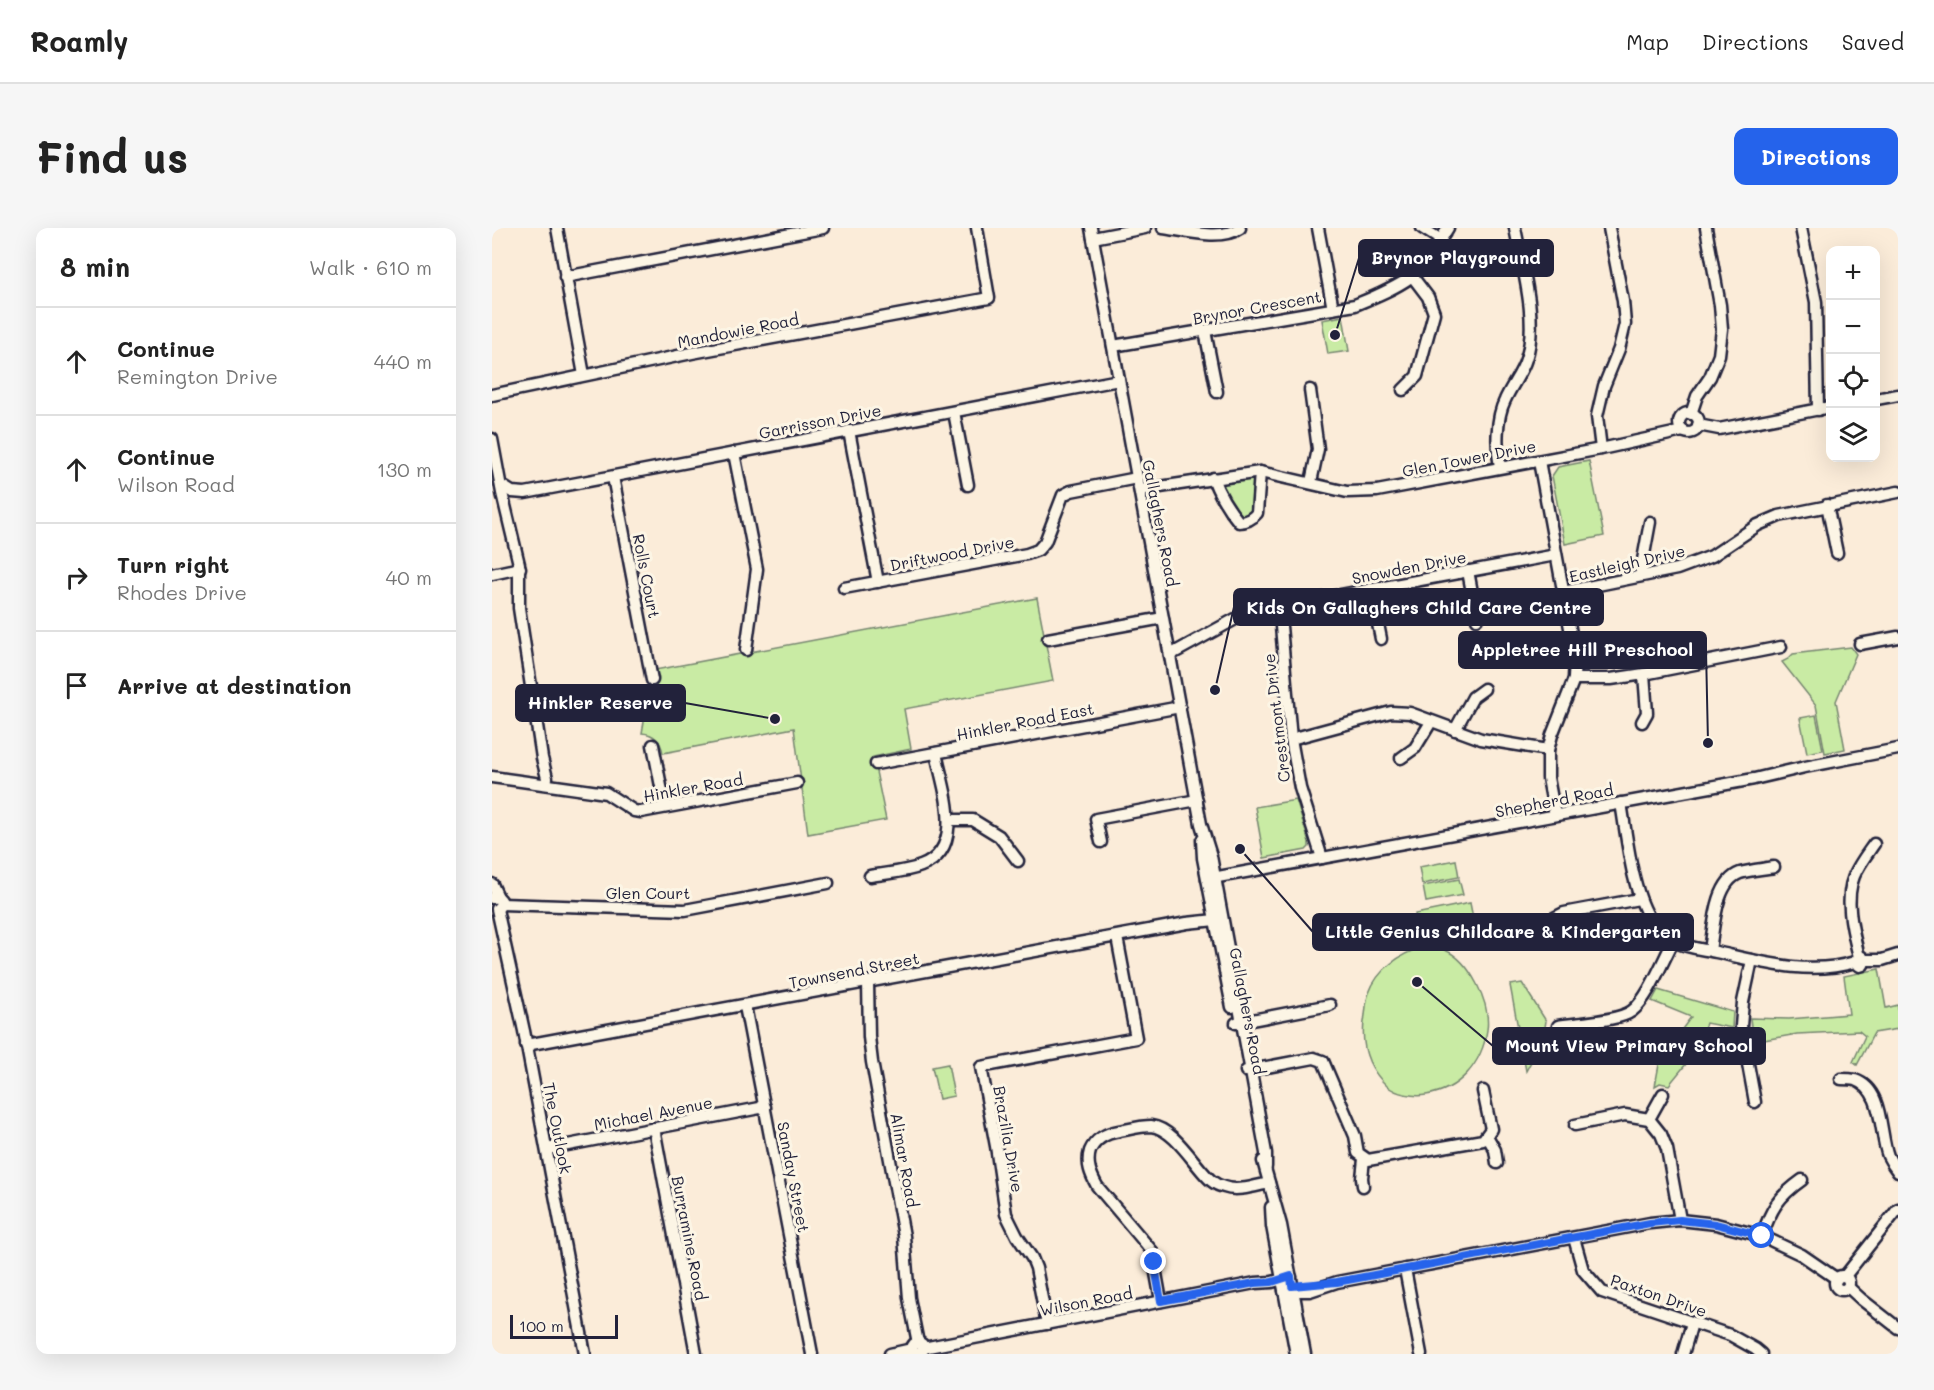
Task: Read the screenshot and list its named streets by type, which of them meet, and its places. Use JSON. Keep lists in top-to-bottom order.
{
  "streets": {
    "street": [
      "Brynor Crescent",
      "Mandowie Road",
      "Garrisson Drive",
      "Glen Tower Drive",
      "Gallaghers Road",
      "Driftwood Drive",
      "Eastleigh Drive",
      "Snowden Drive",
      "Rolls Court",
      "Crestmont Drive",
      "Hinkler Road East",
      "Hinkler Road",
      "Shepherd Road",
      "Glen Court",
      "Townsend Street",
      "Michael Avenue",
      "The Outlook",
      "Brazilia Drive",
      "Alimar Road",
      "Sanday Street",
      "Burramine Road",
      "Paxton Drive",
      "Wilson Road"
    ]
  },
  "crossings": [
    ["Brynor Crescent", "Gallaghers Road"],
    ["Garrisson Drive", "Gallaghers Road"],
    ["Garrisson Drive", "Driftwood Drive"],
    ["Garrisson Drive", "Rolls Court"],
    ["Glen Tower Drive", "Gallaghers Road"],
    ["Gallaghers Road", "Driftwood Drive"],
    ["Gallaghers Road", "Snowden Drive"],
    ["Gallaghers Road", "Hinkler Road East"],
    ["Gallaghers Road", "Shepherd Road"],
    ["Gallaghers Road", "Townsend Street"],
    ["Gallaghers Road", "Wilson Road"],
    ["Snowden Drive", "Crestmont Drive"],
    ["Crestmont Drive", "Shepherd Road"],
    ["Glen Court", "The Outlook"],
    ["Townsend Street", "The Outlook"],
    ["Townsend Street", "Brazilia Drive"],
    ["Townsend Street", "Alimar Road"],
    ["Townsend Street", "Sanday Street"],
    ["Michael Avenue", "The Outlook"],
    ["Michael Avenue", "Sanday Street"],
    ["Michael Avenue", "Burramine Road"],
    ["Brazilia Drive", "Wilson Road"],
    ["Alimar Road", "Wilson Road"]
  ],
  "places": [
    "Brynor Playground",
    "Kids On Gallaghers Child Care Centre",
    "Hinkler Reserve",
    "Appletree Hill Preschool",
    "Little Genius Childcare & Kindergarten",
    "Mount View Primary School"
  ],
  "scale_bar": "100 m",
  "page": {
    "header": "Roamly",
    "nav": ["Map", "Directions", "Saved"],
    "buttons": "Directions",
    "title": "Find us",
    "heading": ["8 min", "Walk · 610 m"],
    "map_buttons": ["+", "−"],
    "list": [
      ["Continue", "Remington Drive", "440 m"],
      ["Continue", "Wilson Road", "130 m"],
      ["Turn right", "Rhodes Drive", "40 m"],
      "Arrive at destination"
    ],
    "scale": "100 m"
  }
}
